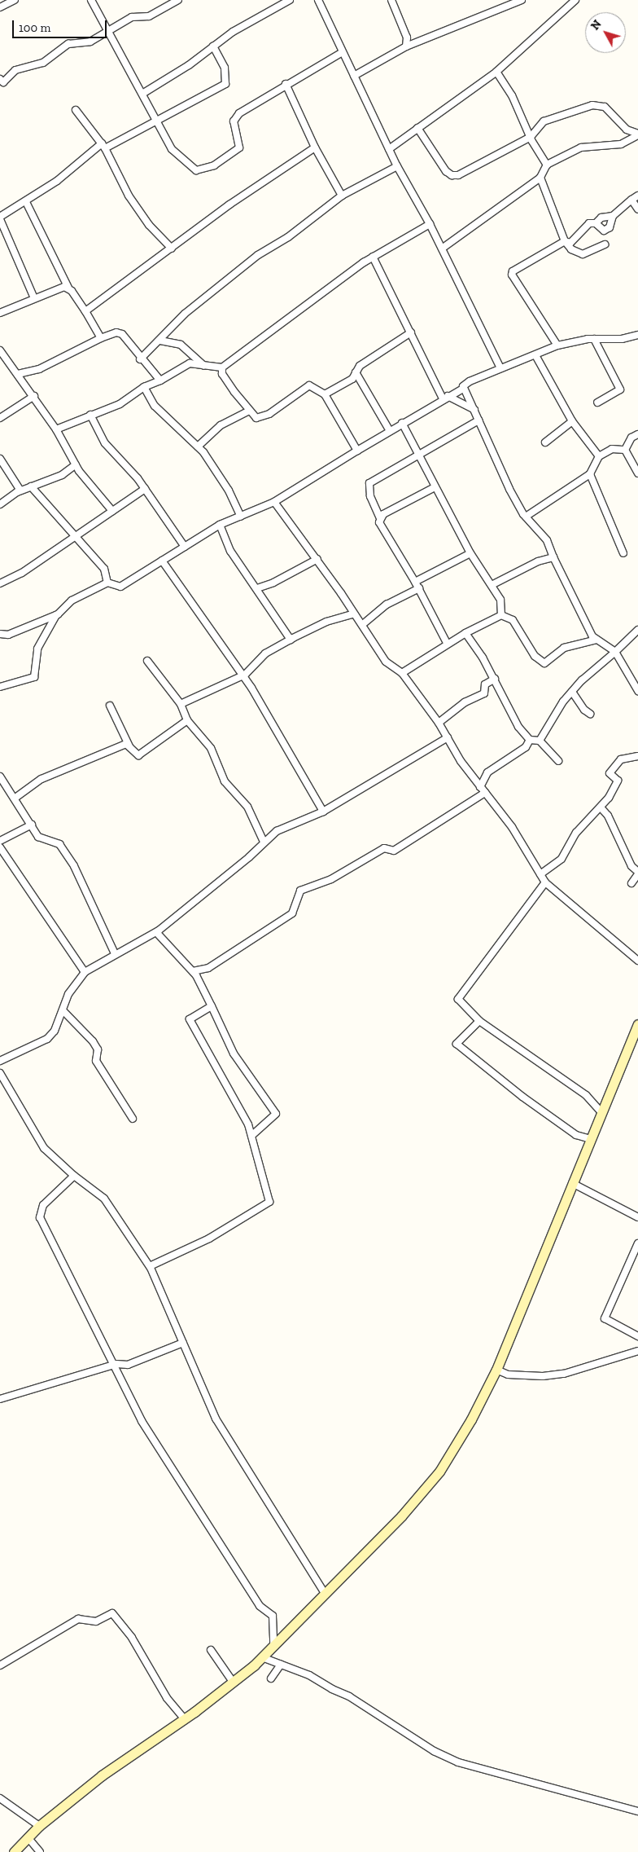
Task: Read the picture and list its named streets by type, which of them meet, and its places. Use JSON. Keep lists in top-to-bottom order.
{
  "scale_bar": "100 m",
  "north": "top left"
}
